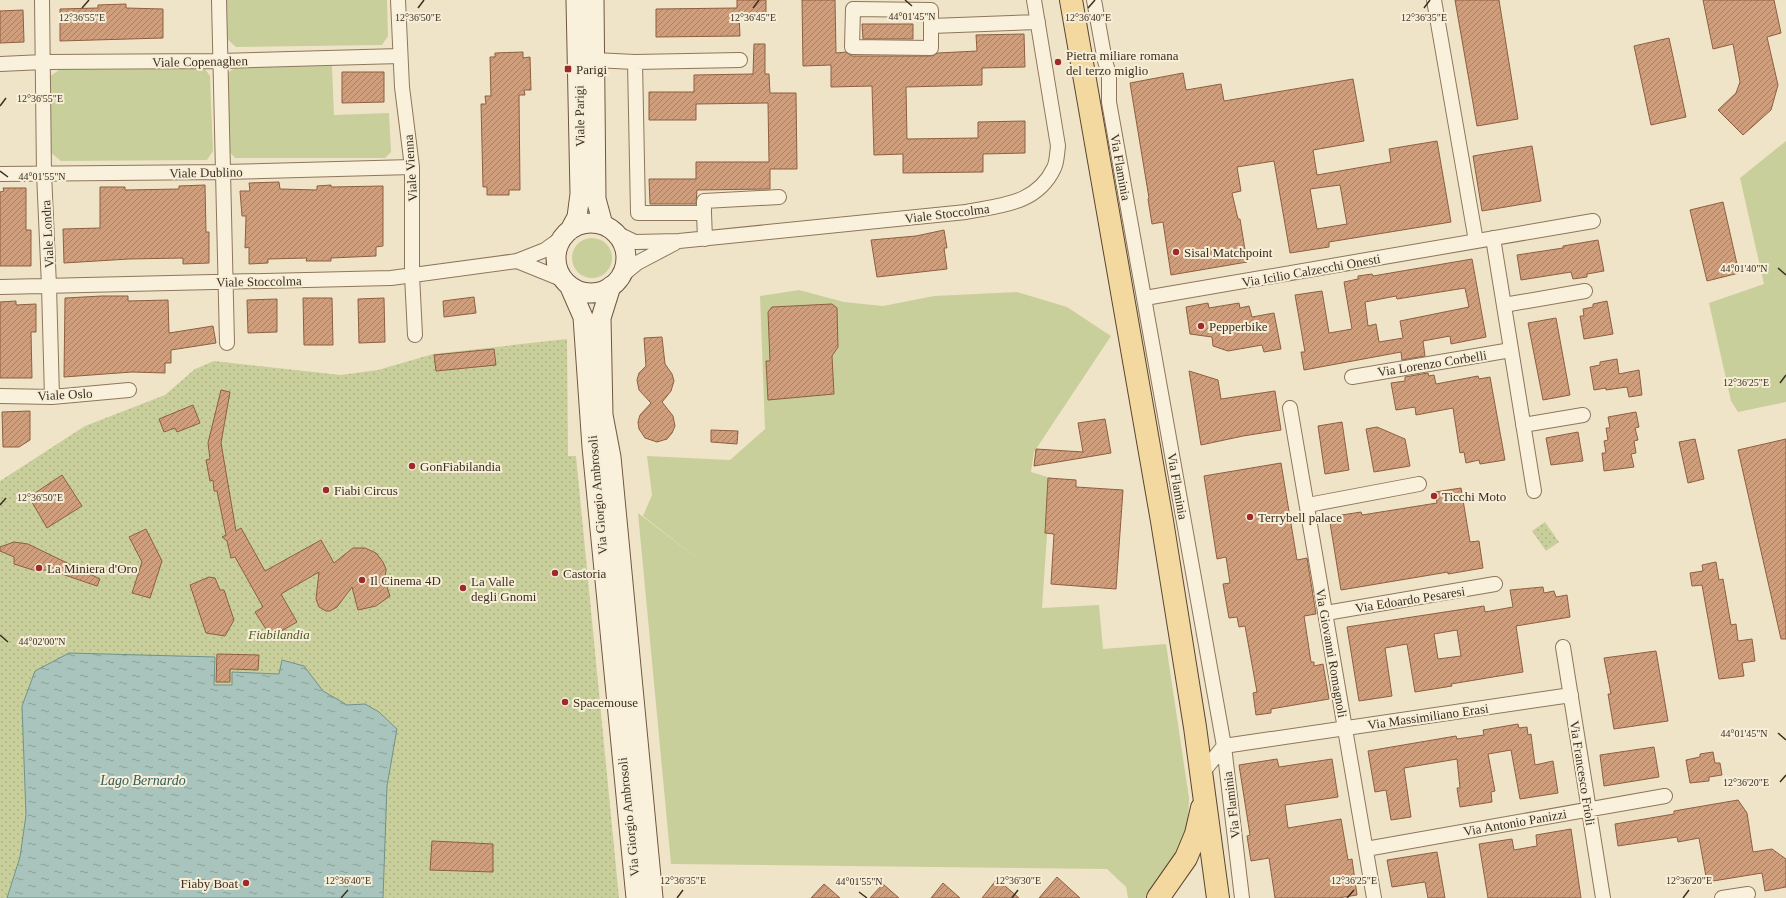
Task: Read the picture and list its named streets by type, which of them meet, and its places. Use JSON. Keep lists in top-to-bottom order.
{
  "streets": {
    "main road": ["Viale Parigi", "Via Flaminia", "Via Giorgio Ambrosoli"],
    "street": [
      "Viale Copenaghen",
      "Viale Vienna",
      "Viale Dublino",
      "Viale Stoccolma",
      "Viale Londra",
      "Via Icilio Calzecchi Onesti",
      "Via Lorenzo Corbelli",
      "Viale Oslo",
      "Via Edoardo Pesaresi",
      "Via Giovanni Romagnoli",
      "Via Massimiliano Erasi",
      "Via Francesco Frioli",
      "Via Antonio Panizzi"
    ]
  },
  "crossings": [
    ["Viale Copenaghen", "Viale Vienna"],
    ["Viale Copenaghen", "Viale Londra"],
    ["Viale Parigi", "Viale Stoccolma"],
    ["Viale Parigi", "Via Giorgio Ambrosoli"],
    ["Via Flaminia", "Via Icilio Calzecchi Onesti"],
    ["Via Flaminia", "Via Massimiliano Erasi"],
    ["Viale Vienna", "Viale Dublino"],
    ["Viale Vienna", "Viale Stoccolma"],
    ["Viale Dublino", "Viale Londra"],
    ["Viale Stoccolma", "Viale Londra"],
    ["Viale Stoccolma", "Via Giorgio Ambrosoli"],
    ["Viale Londra", "Viale Oslo"],
    ["Via Edoardo Pesaresi", "Via Giovanni Romagnoli"],
    ["Via Giovanni Romagnoli", "Via Massimiliano Erasi"],
    ["Via Giovanni Romagnoli", "Via Antonio Panizzi"],
    ["Via Massimiliano Erasi", "Via Francesco Frioli"],
    ["Via Francesco Frioli", "Via Antonio Panizzi"]
  ],
  "water": ["Lago Bernardo"],
  "parks": ["Fiabilandia"],
  "places": {
    "other": [
      "Pietra miliare romana del terzo miglio",
      "Sisal Matchpoint",
      "Pepperbike",
      "GonFiabilandia",
      "Fiabi Circus",
      "Ticchi Moto",
      "Terrybell palace",
      "La Miniera d'Oro",
      "Castoria",
      "Il Cinema 4D",
      "La Valle degli Gnomi",
      "Spacemouse",
      "Fiaby Boat"
    ],
    "transit": ["Parigi"]
  },
  "coordinates": [
    "44°01'45\"N",
    "12°36'55\"E",
    "12°36'50\"E",
    "12°36'45\"E",
    "12°36'40\"E",
    "12°36'35\"E",
    "44°01'55\"N",
    "44°01'40\"N",
    "12°36'25\"E",
    "44°02'00\"N",
    "12°36'20\"E",
    "12°36'30\"E"
  ]
}
